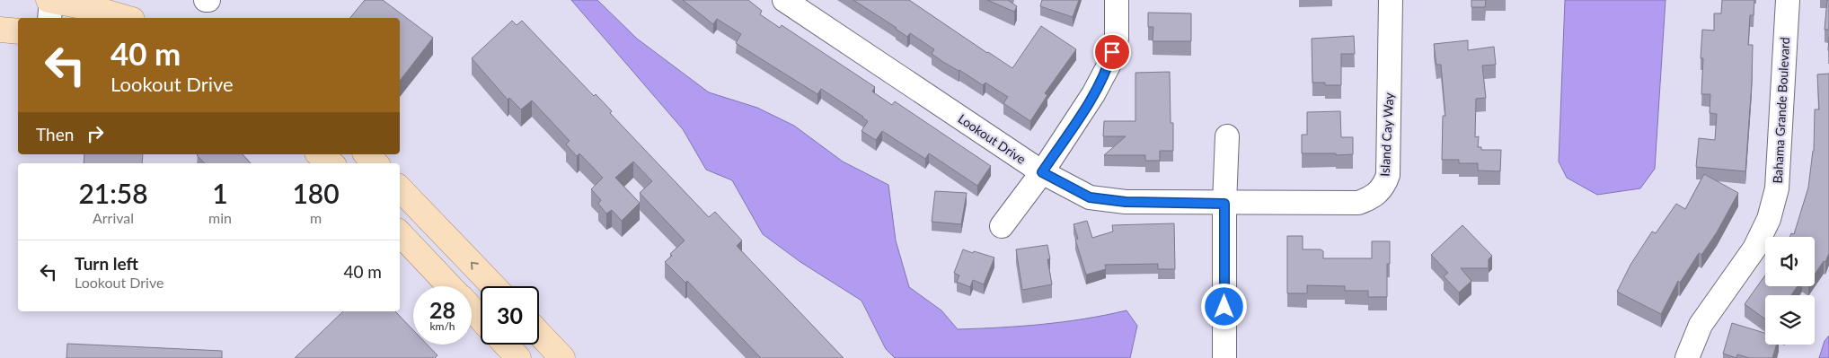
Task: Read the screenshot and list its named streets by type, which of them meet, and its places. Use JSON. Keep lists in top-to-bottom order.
{
  "streets": {
    "street": ["Bahama Grande Boulevard", "Island Cay Way", "Lookout Drive"]
  },
  "crossings": [
    ["Island Cay Way", "Lookout Drive"]
  ],
  "page": {
    "turn": ["40 m", "Lookout Drive"],
    "then": "Then",
    "eta": [
      "21:58",
      "Arrival",
      "1",
      "min",
      "180",
      "m"
    ],
    "list": [
      {
        "name": "Turn left",
        "note": "Lookout Drive",
        "value": "40 m"
      }
    ],
    "speed": "28 km/h",
    "limit": "30"
  }
}
